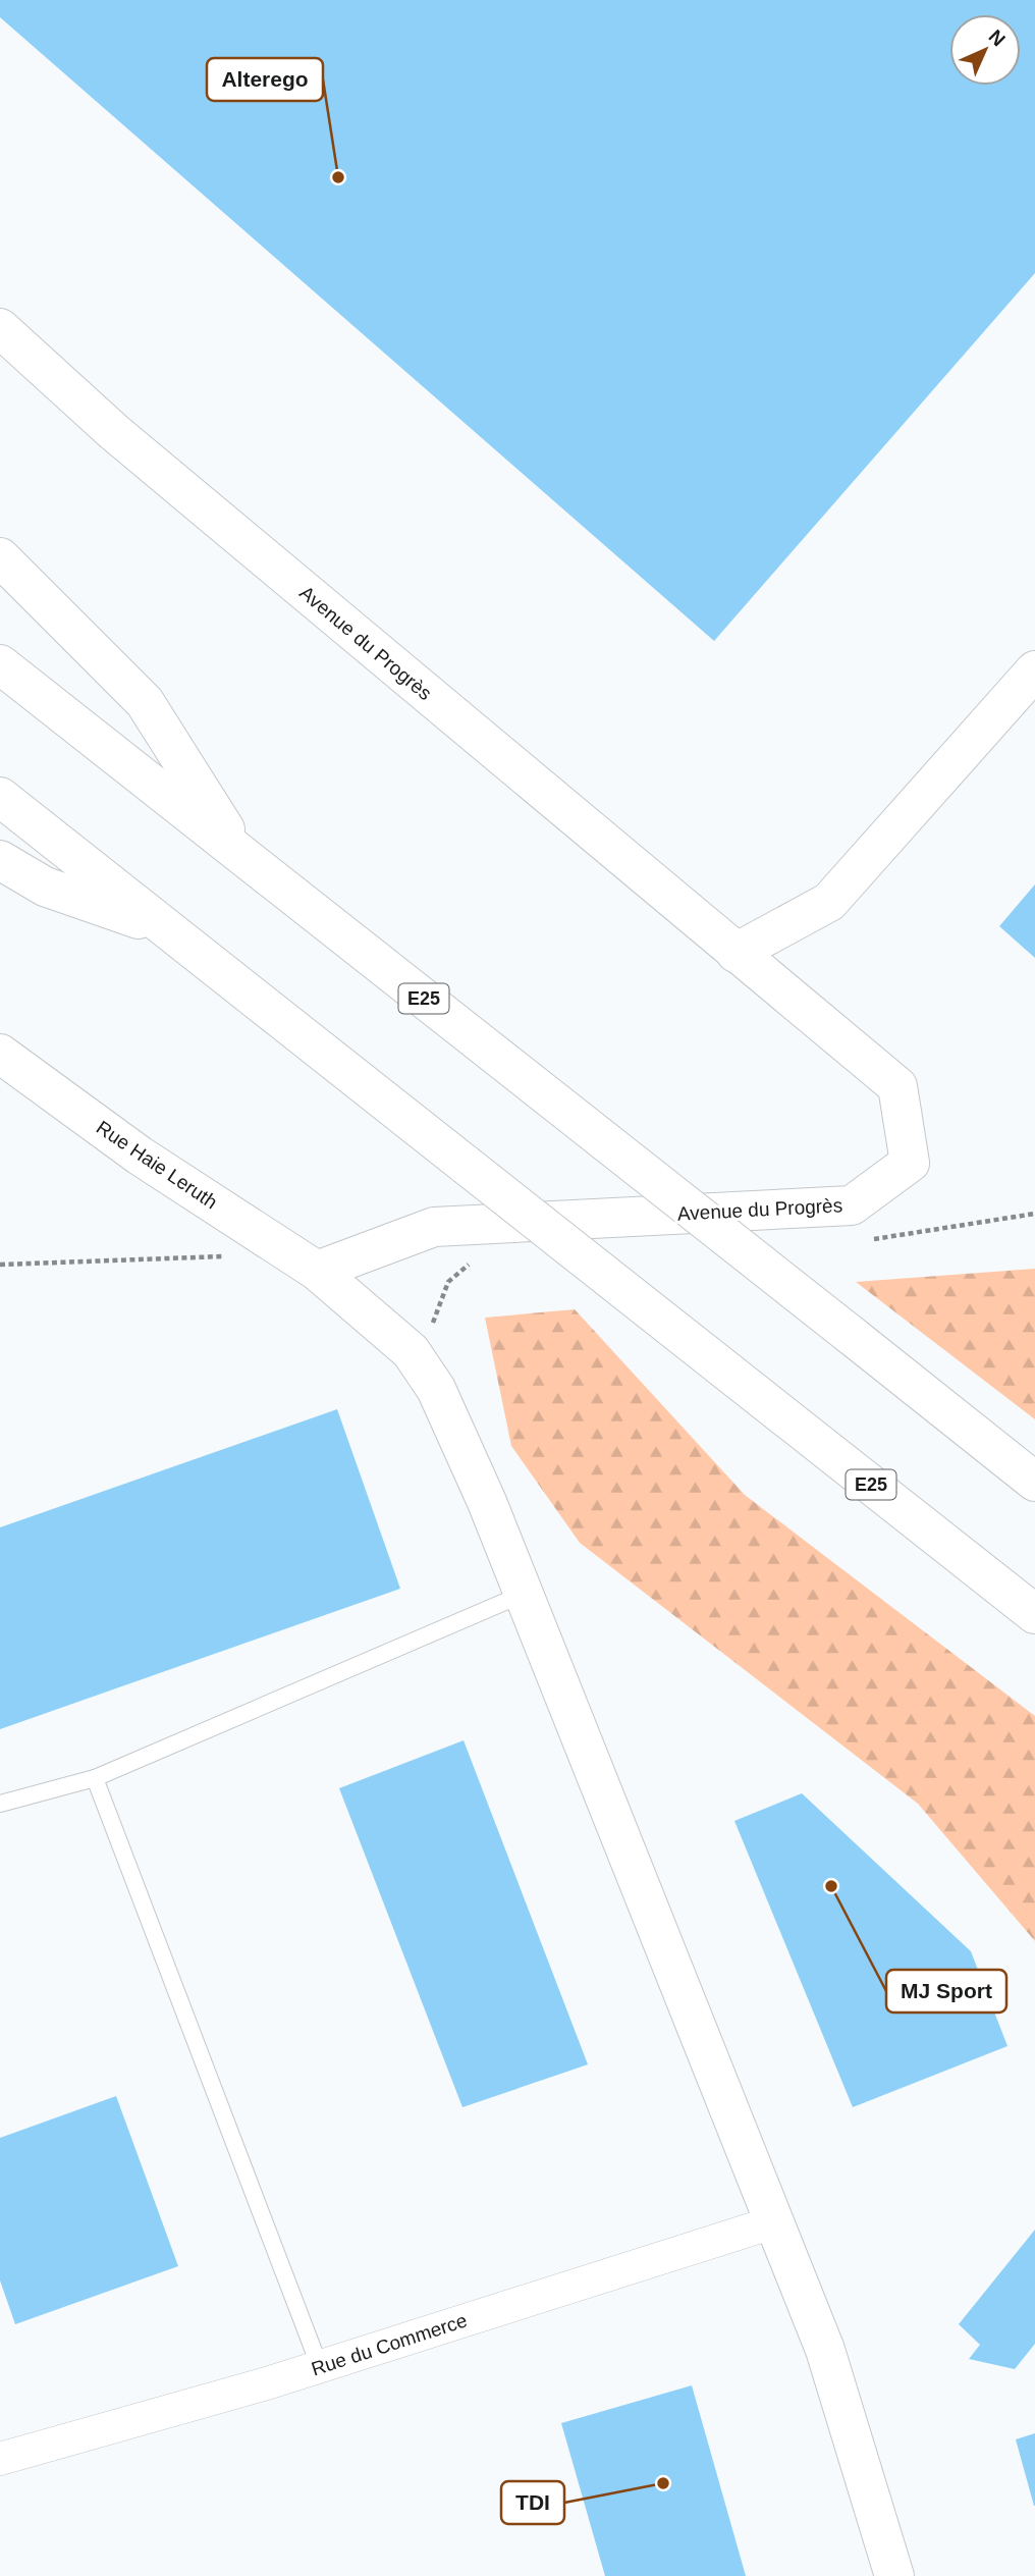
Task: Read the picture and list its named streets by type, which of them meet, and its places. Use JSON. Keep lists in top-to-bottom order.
{
  "streets": {
    "main road": ["Avenue du Progrès", "E25", "Rue Haie Leruth"],
    "street": ["Rue du Commerce"]
  },
  "crossings": [
    ["Avenue du Progrès", "Rue Haie Leruth"],
    ["Rue Haie Leruth", "Rue du Commerce"]
  ],
  "places": ["Alterego", "MJ Sport", "TDI"],
  "north": "top right"
}
